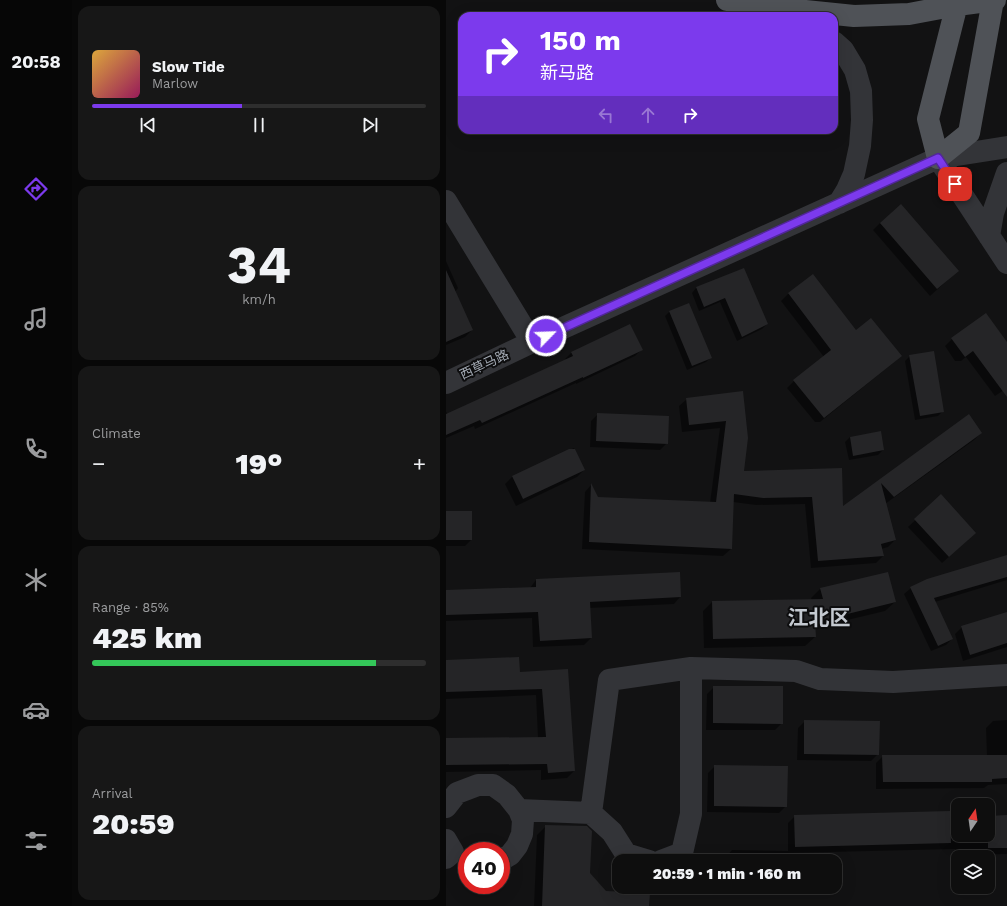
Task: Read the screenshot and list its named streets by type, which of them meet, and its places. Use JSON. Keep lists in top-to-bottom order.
{
  "streets": {
    "street": ["西草马路"]
  },
  "districts": ["江北区"],
  "north": "top",
  "page": {
    "tabs": "20:58",
    "turn": ["150 m", "新马路"],
    "song": ["Slow Tide", "Marlow"],
    "tile": [
      ["34", "km/h"],
      "Climate",
      ["Range · 85%", "425 km"],
      ["Arrival", "20:59"]
    ],
    "heat": ["−", "19°", "+"],
    "limit": "40",
    "trip": "20:59 · 1 min · 160 m"
  }
}
